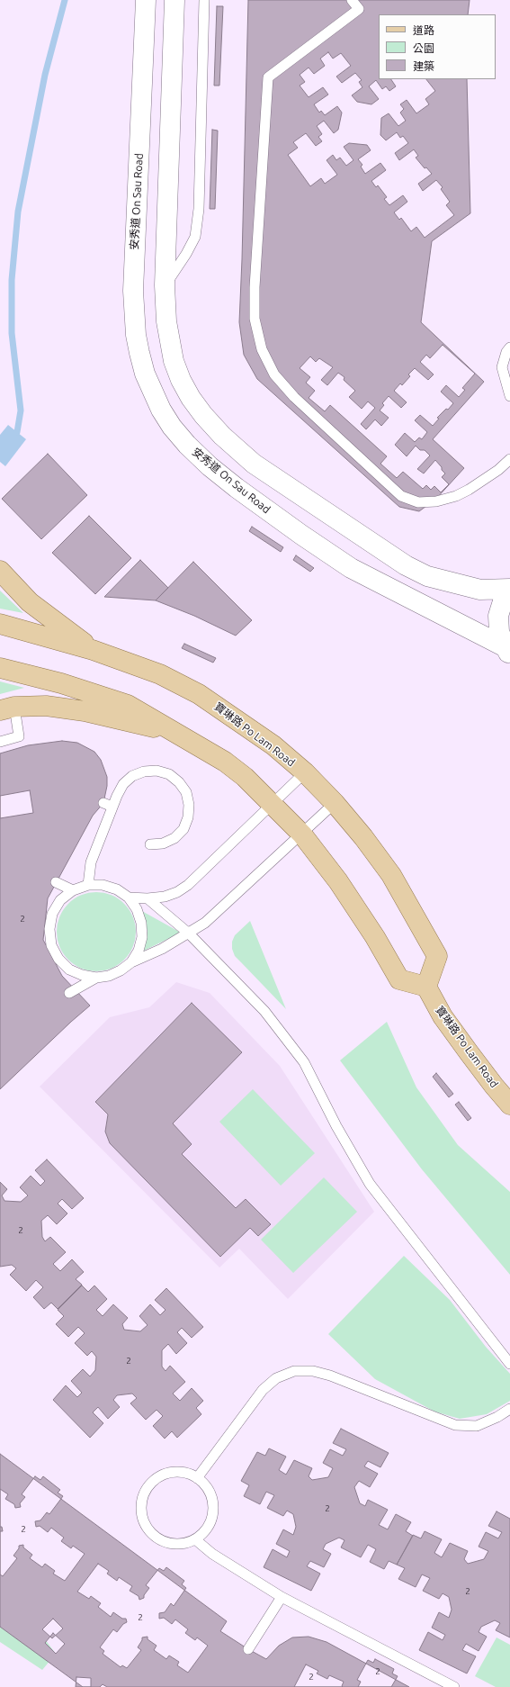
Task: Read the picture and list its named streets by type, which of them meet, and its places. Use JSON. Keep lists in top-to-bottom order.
{
  "streets": {
    "main road": ["安秀道 On Sau Road", "寶琳路 Po Lam Road"]
  },
  "house_numbers": [
    "2",
    "2",
    "2",
    "2",
    "2",
    "2",
    "2",
    "2",
    "2"
  ],
  "legend": ["道路", "公園", "建築"]
}
